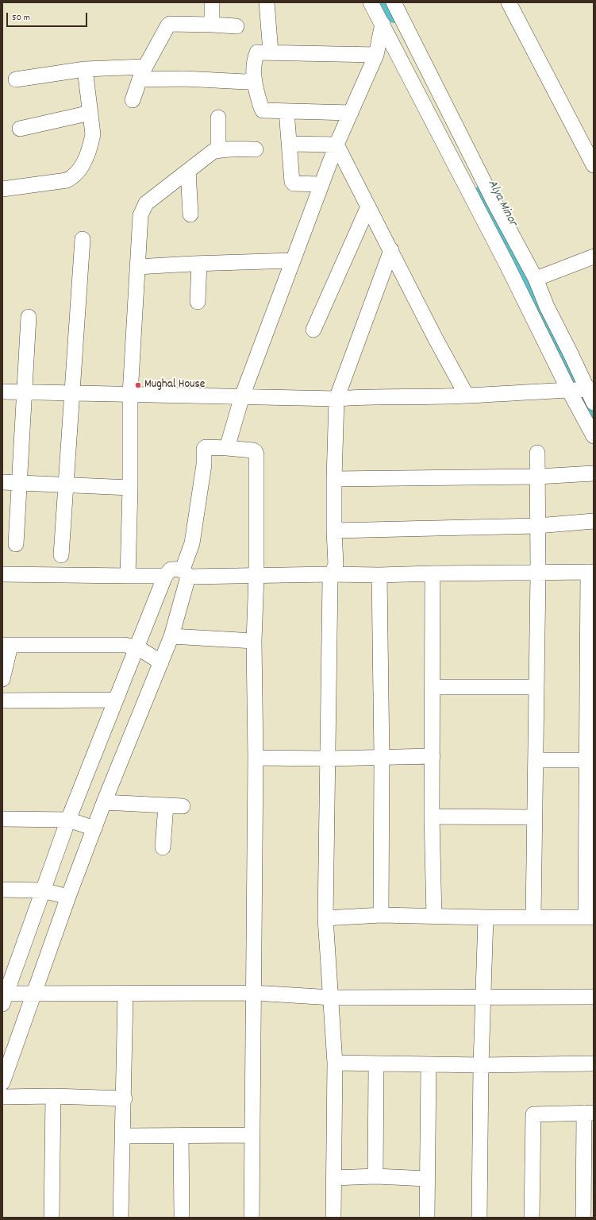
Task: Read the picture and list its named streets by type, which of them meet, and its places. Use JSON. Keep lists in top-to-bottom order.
{
  "water": ["Alya Minor"],
  "places": ["Mughal House"],
  "scale_bar": "50 m"
}
